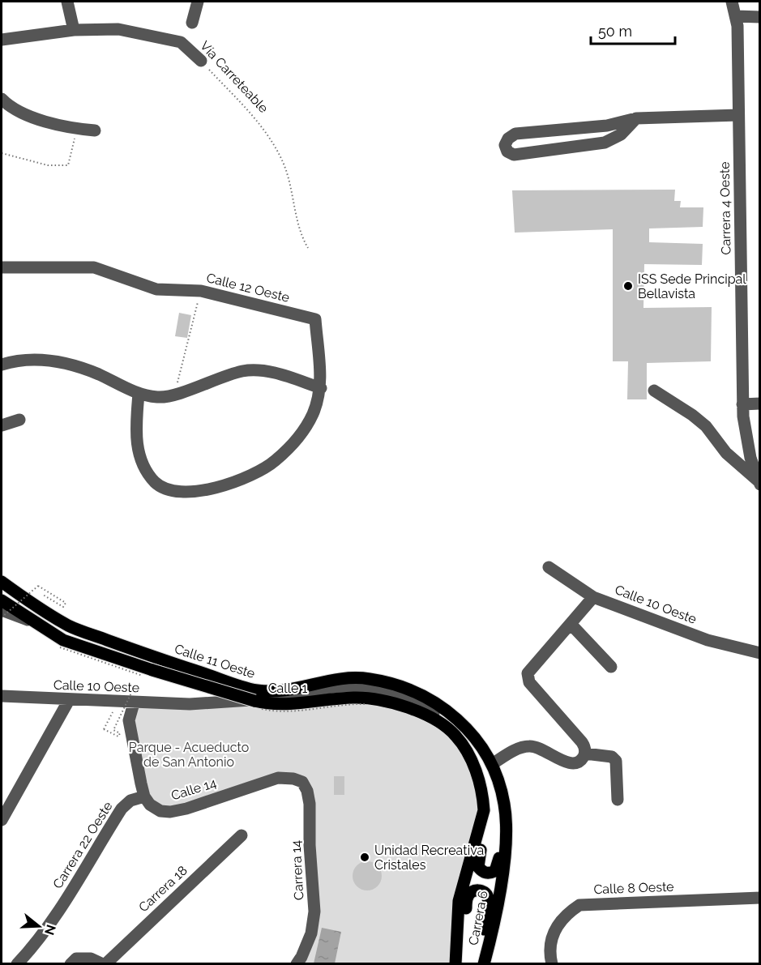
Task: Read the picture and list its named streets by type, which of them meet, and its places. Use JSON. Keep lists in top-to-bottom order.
{
  "streets": {
    "main road": ["Calle 11 Oeste", "Calle 1", "Carrera 6"],
    "street": [
      "Vía Carreteable",
      "Carrera 4 Oeste",
      "Calle 12 Oeste",
      "Calle 10 Oeste",
      "Calle 14",
      "Carrera 22 Oeste",
      "Carrera 14",
      "Calle 8 Oeste",
      "Carrera 18"
    ]
  },
  "crossings": [
    ["Calle 10 Oeste", "Calle 11 Oeste"],
    ["Calle 10 Oeste", "Calle 1"],
    ["Calle 11 Oeste", "Carrera 6"],
    ["Calle 14", "Carrera 22 Oeste"],
    ["Calle 14", "Carrera 14"]
  ],
  "parks": ["Parque - Acueducto de San Antonio"],
  "places": ["ISS Sede Principal Bellavista", "Unidad Recreativa Cristales"],
  "scale_bar": "50 m",
  "north": "right"
}
